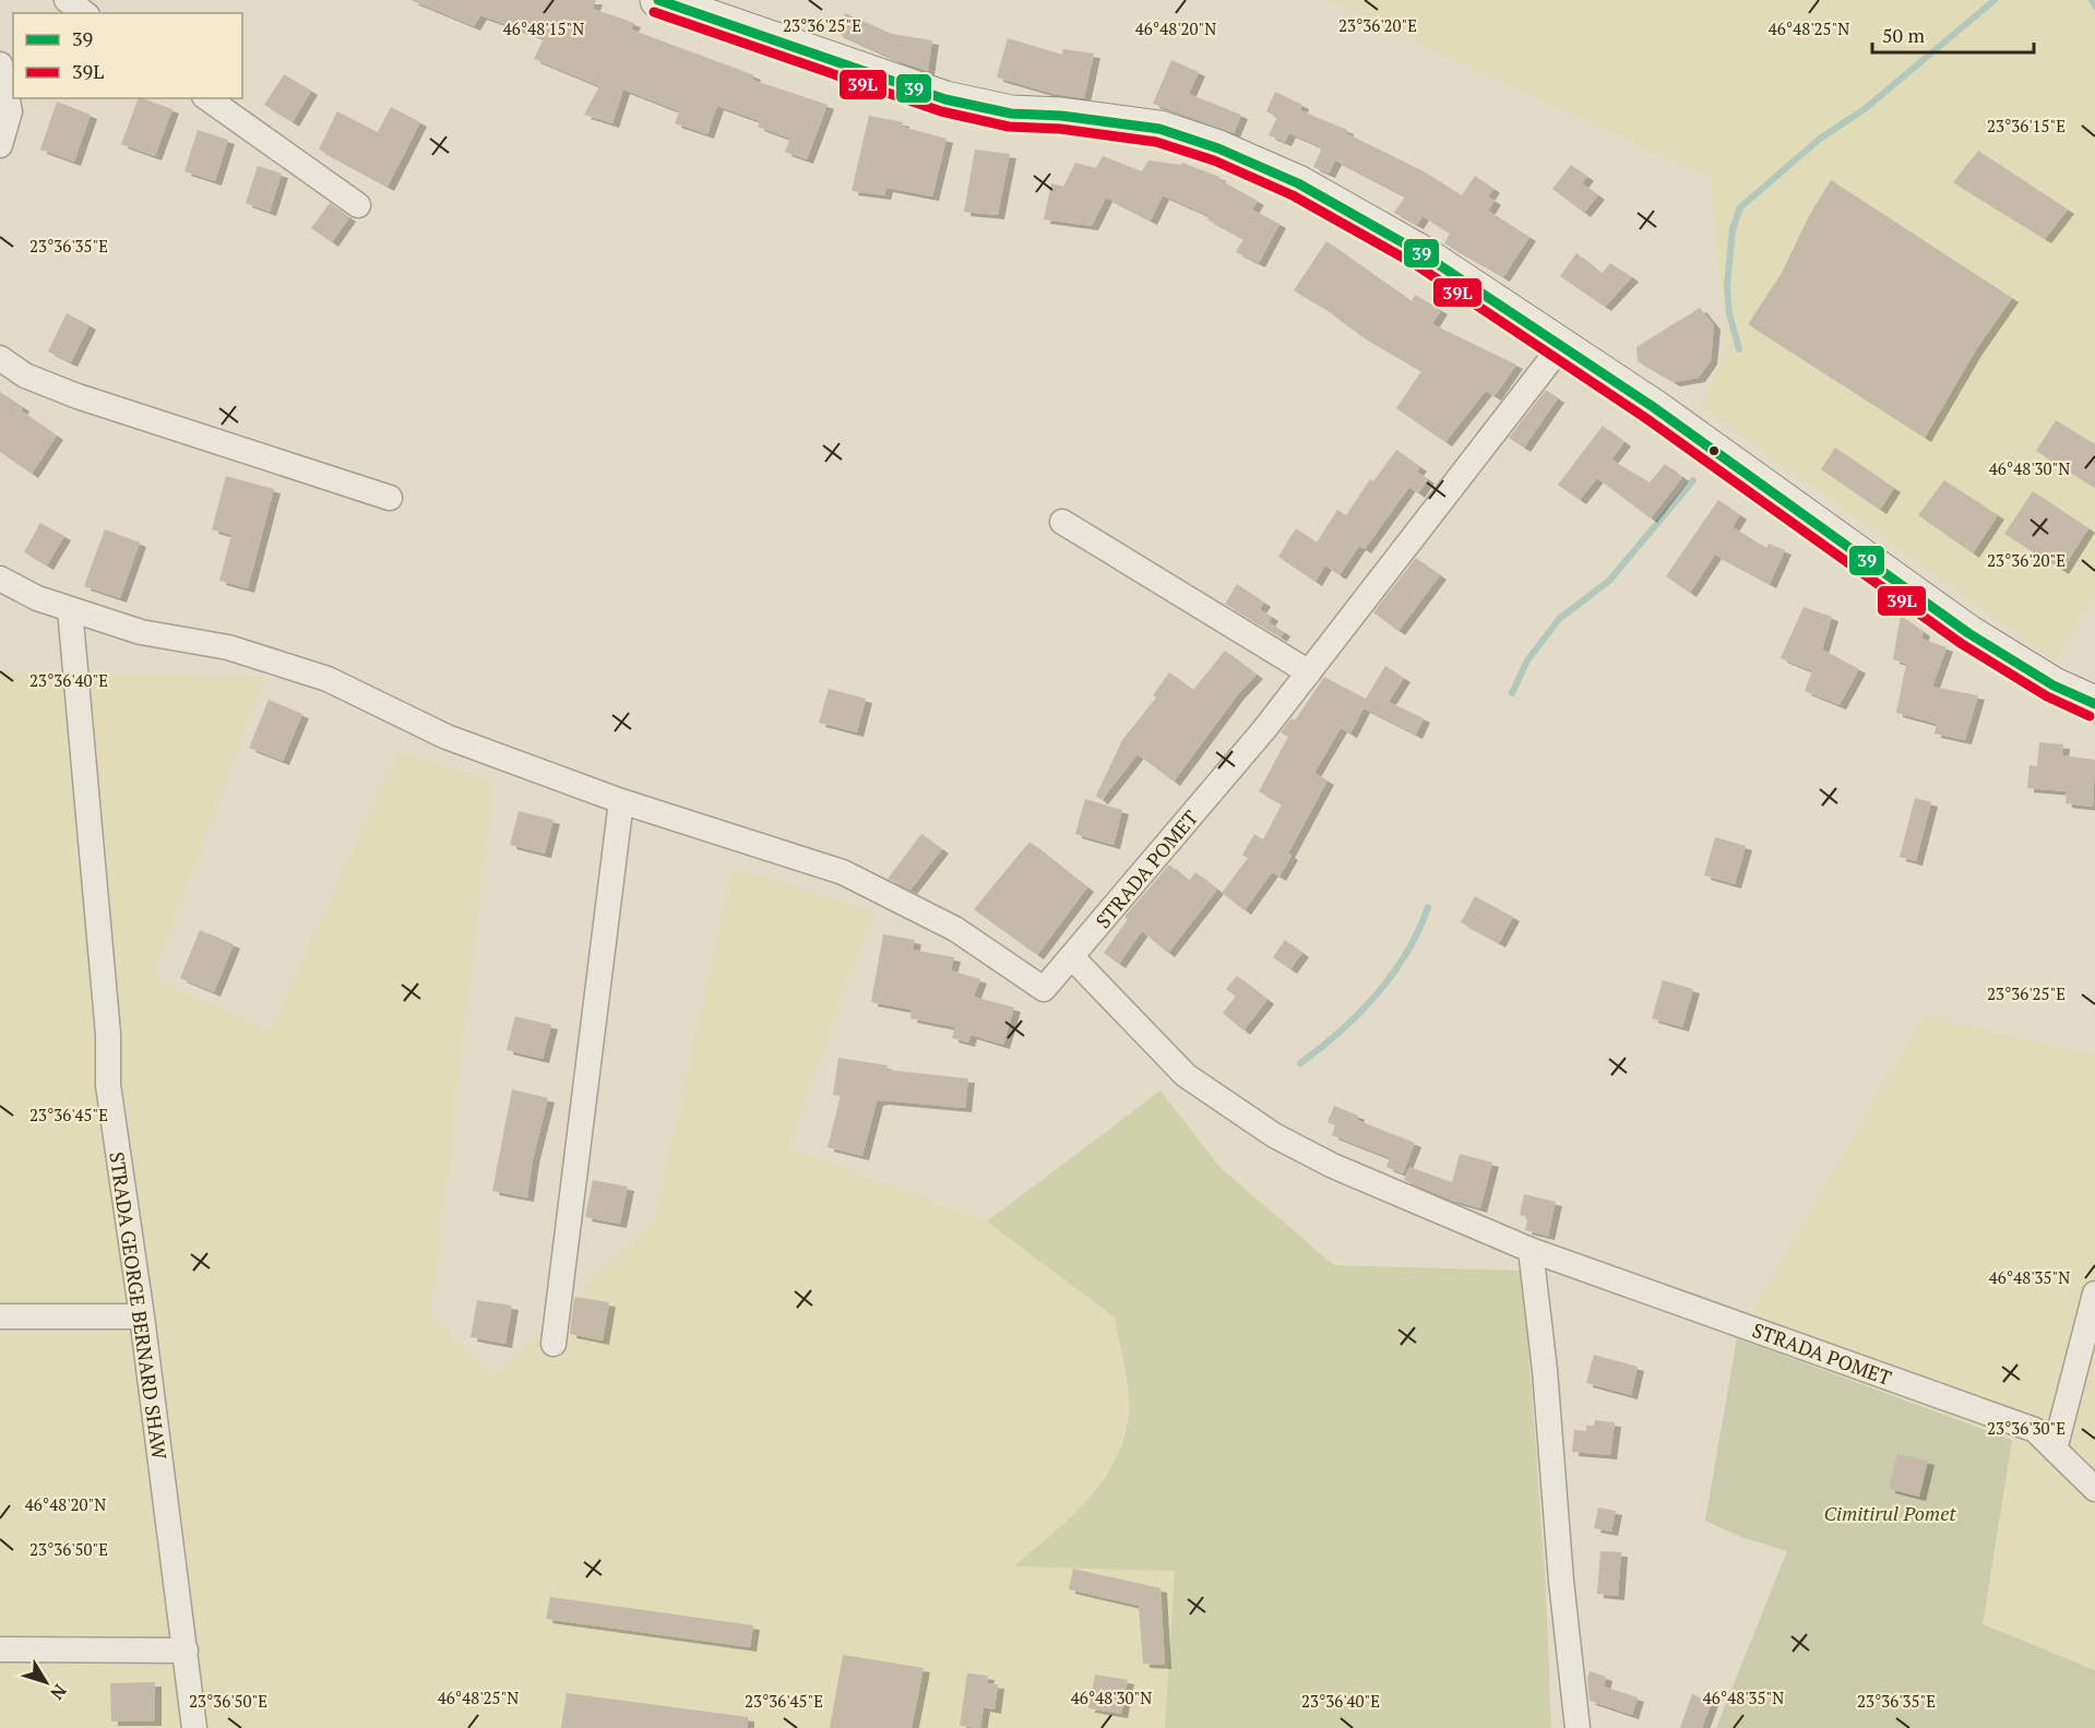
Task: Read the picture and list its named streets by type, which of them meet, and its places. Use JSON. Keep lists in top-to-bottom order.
{
  "streets": {
    "street": ["STRADA POMET", "STRADA GEORGE BERNARD SHAW"]
  },
  "parks": ["Cimitirul Pomet"],
  "lines": ["transit line 39", "transit line 39L"],
  "legend": ["39", "39L"],
  "scale_bar": "50 m",
  "north": "bottom right",
  "coordinates": [
    "23°36'25\"E",
    "23°36'20\"E",
    "46°48'15\"N",
    "46°48'20\"N",
    "46°48'25\"N",
    "23°36'15\"E",
    "23°36'35\"E",
    "46°48'30\"N",
    "23°36'40\"E",
    "23°36'45\"E",
    "46°48'35\"N",
    "23°36'30\"E",
    "23°36'50\"E"
  ]
}
